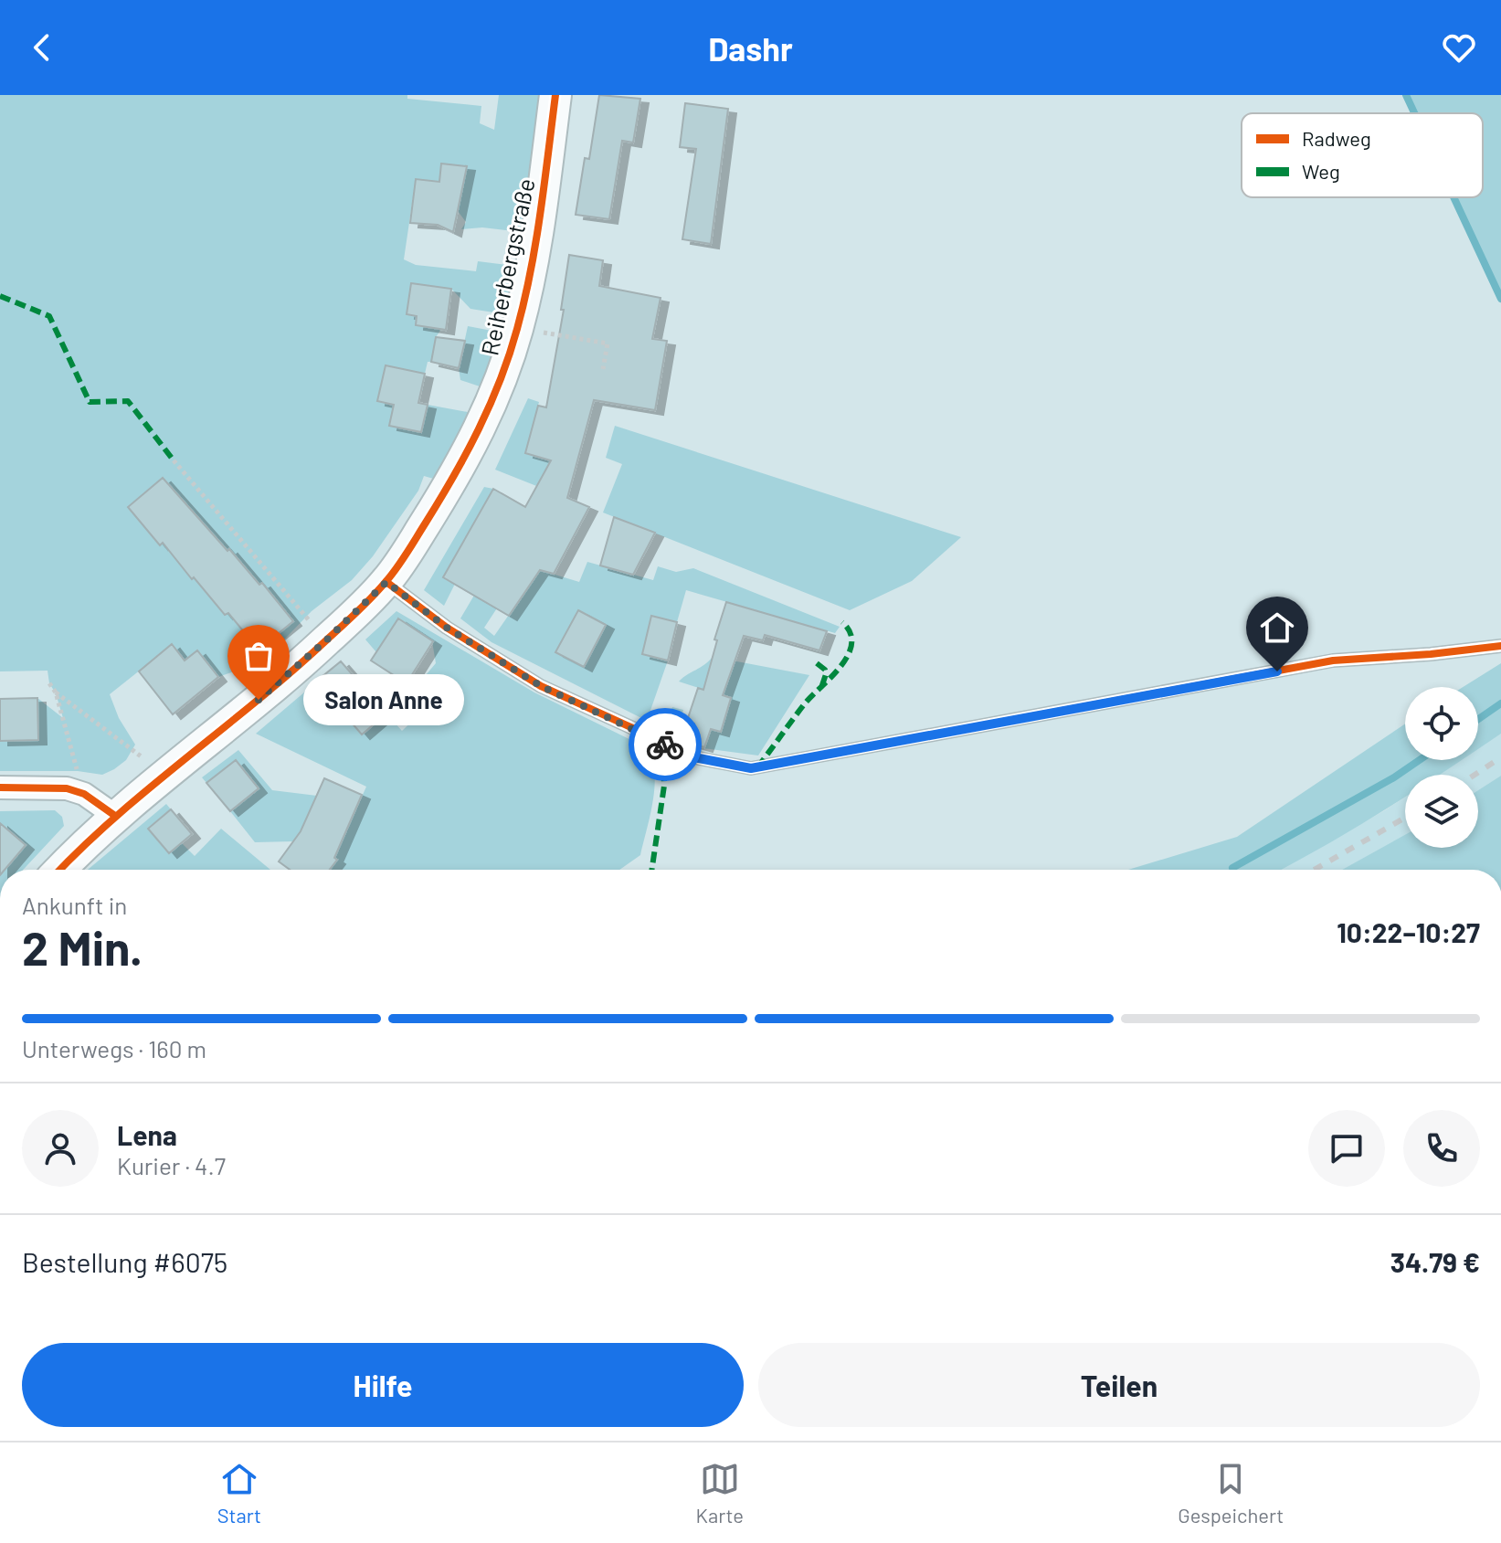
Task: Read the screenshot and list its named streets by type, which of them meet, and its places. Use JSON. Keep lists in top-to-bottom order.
{
  "streets": {
    "street": ["Reiherbergstraße"]
  },
  "places": ["Salon Anne"],
  "legend": ["Radweg", "Weg"],
  "page": {
    "header": "Dashr",
    "bubble": "Salon Anne",
    "heading": ["2 Min.", "Ankunft in", "10:22–10:27"],
    "panel": [
      "Lena",
      "Kurier · 4.7",
      "Bestellung #6075",
      "34.79 €"
    ],
    "bar": "Unterwegs · 160 m",
    "buttons": ["Hilfe", "Teilen"],
    "tabs": ["Start", "Karte", "Gespeichert"]
  }
}
